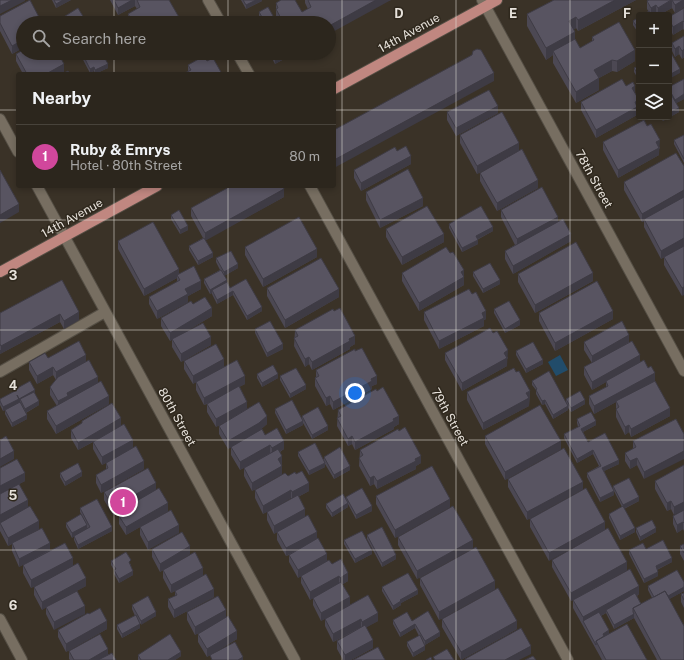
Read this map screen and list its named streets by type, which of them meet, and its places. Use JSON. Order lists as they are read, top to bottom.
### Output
{
  "streets": {
    "main road": ["14th Avenue"],
    "street": ["78th Street", "80th Street", "79th Street"]
  },
  "crossings": [
    ["14th Avenue", "78th Street"],
    ["14th Avenue", "80th Street"]
  ],
  "page": {
    "map_buttons": ["+", "−"],
    "search": "Search here",
    "heading": "Nearby",
    "list": [
      {
        "mark": "1",
        "name": "Ruby & Emrys",
        "note": "Hotel · 80th Street",
        "value": "80 m"
      }
    ],
    "pins": "1"
  },
  "grid": {
    "columns": ["D", "E", "F"],
    "rows": [
      "3",
      "4",
      "5",
      "6"
    ]
  }
}
